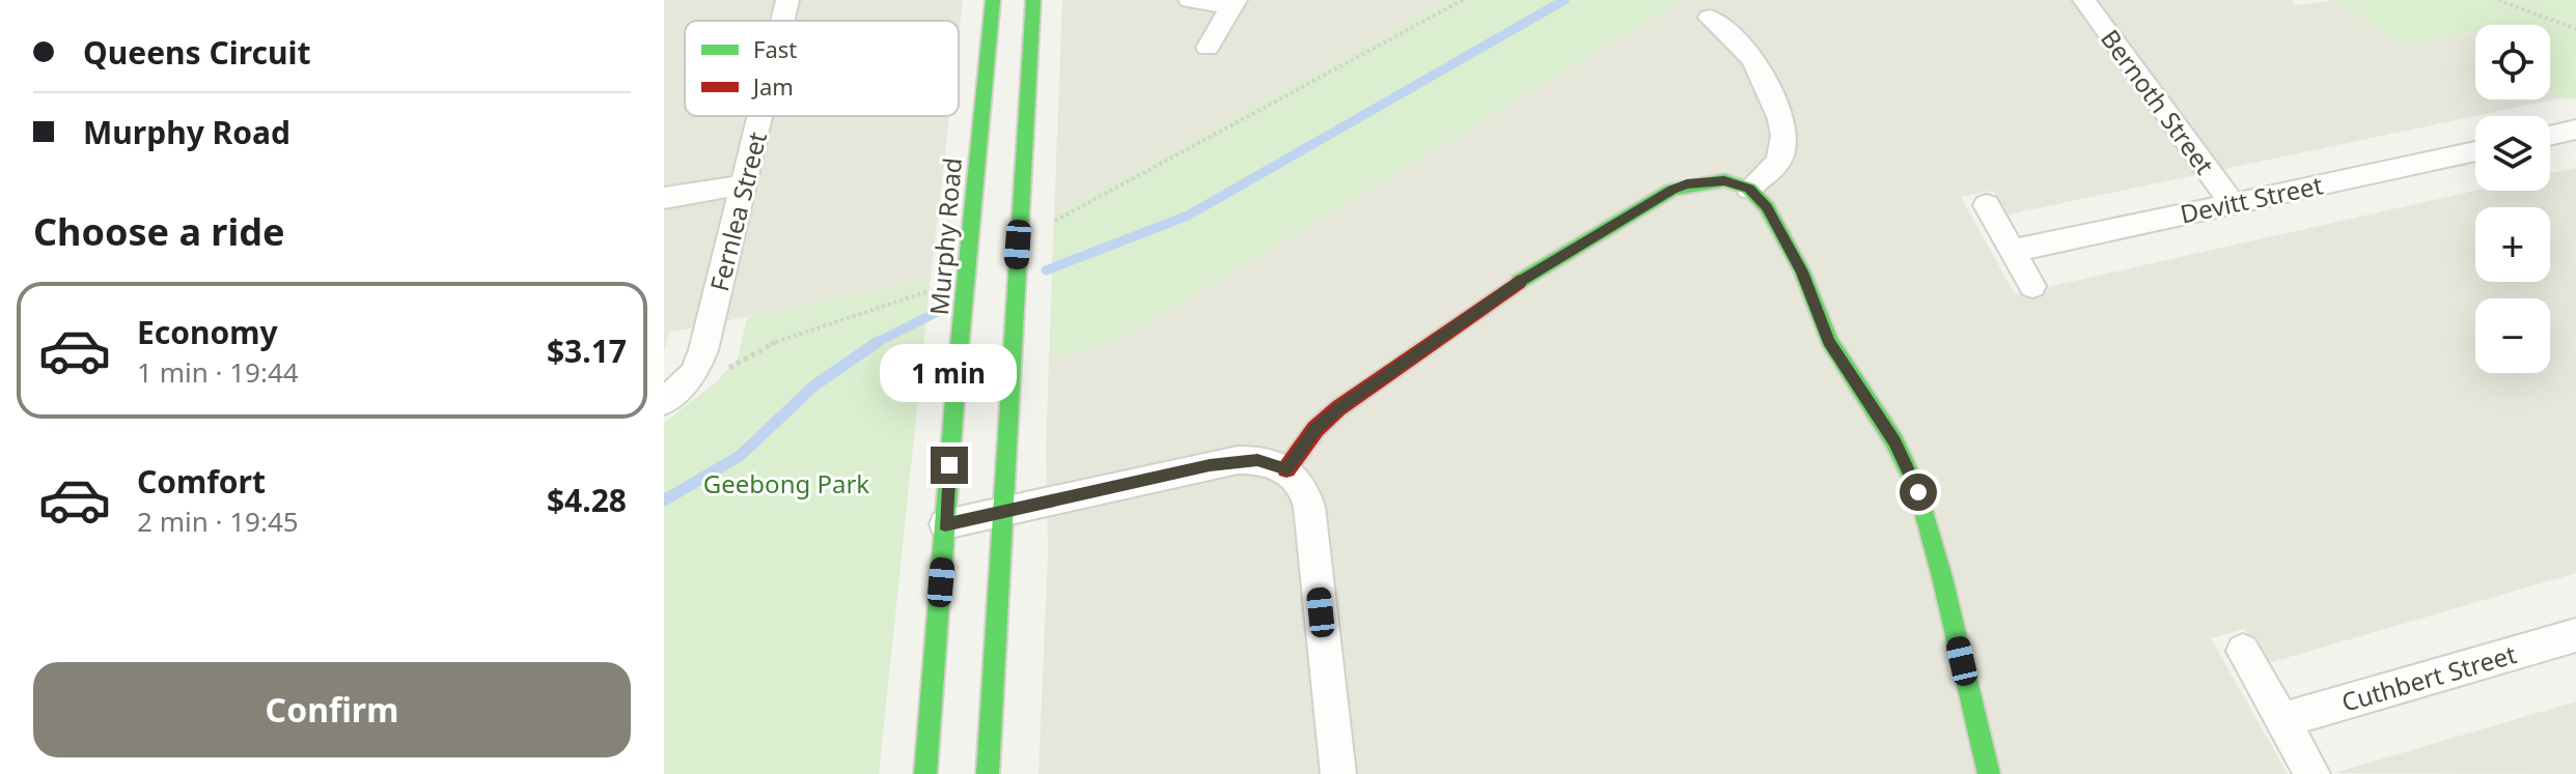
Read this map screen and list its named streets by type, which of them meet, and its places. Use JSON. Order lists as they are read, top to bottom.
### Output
{
  "streets": {
    "main road": ["Murphy Road"],
    "street": [
      "Bernoth Street",
      "Devitt Street",
      "Fernlea Street",
      "Cuthbert Street"
    ]
  },
  "crossings": [
    ["Bernoth Street", "Devitt Street"]
  ],
  "parks": ["Geebong Park"],
  "legend": ["Fast", "Jam"],
  "page": {
    "banner": ["Queens Circuit", "Murphy Road"],
    "map_buttons": ["+", "−"],
    "heading": "Choose a ride",
    "list": [
      {
        "name": "Economy",
        "note": "1 min · 19:44",
        "value": "$3.17"
      },
      {
        "name": "Comfort",
        "note": "2 min · 19:45",
        "value": "$4.28"
      }
    ],
    "bubble": "1 min",
    "buttons": "Confirm"
  }
}
